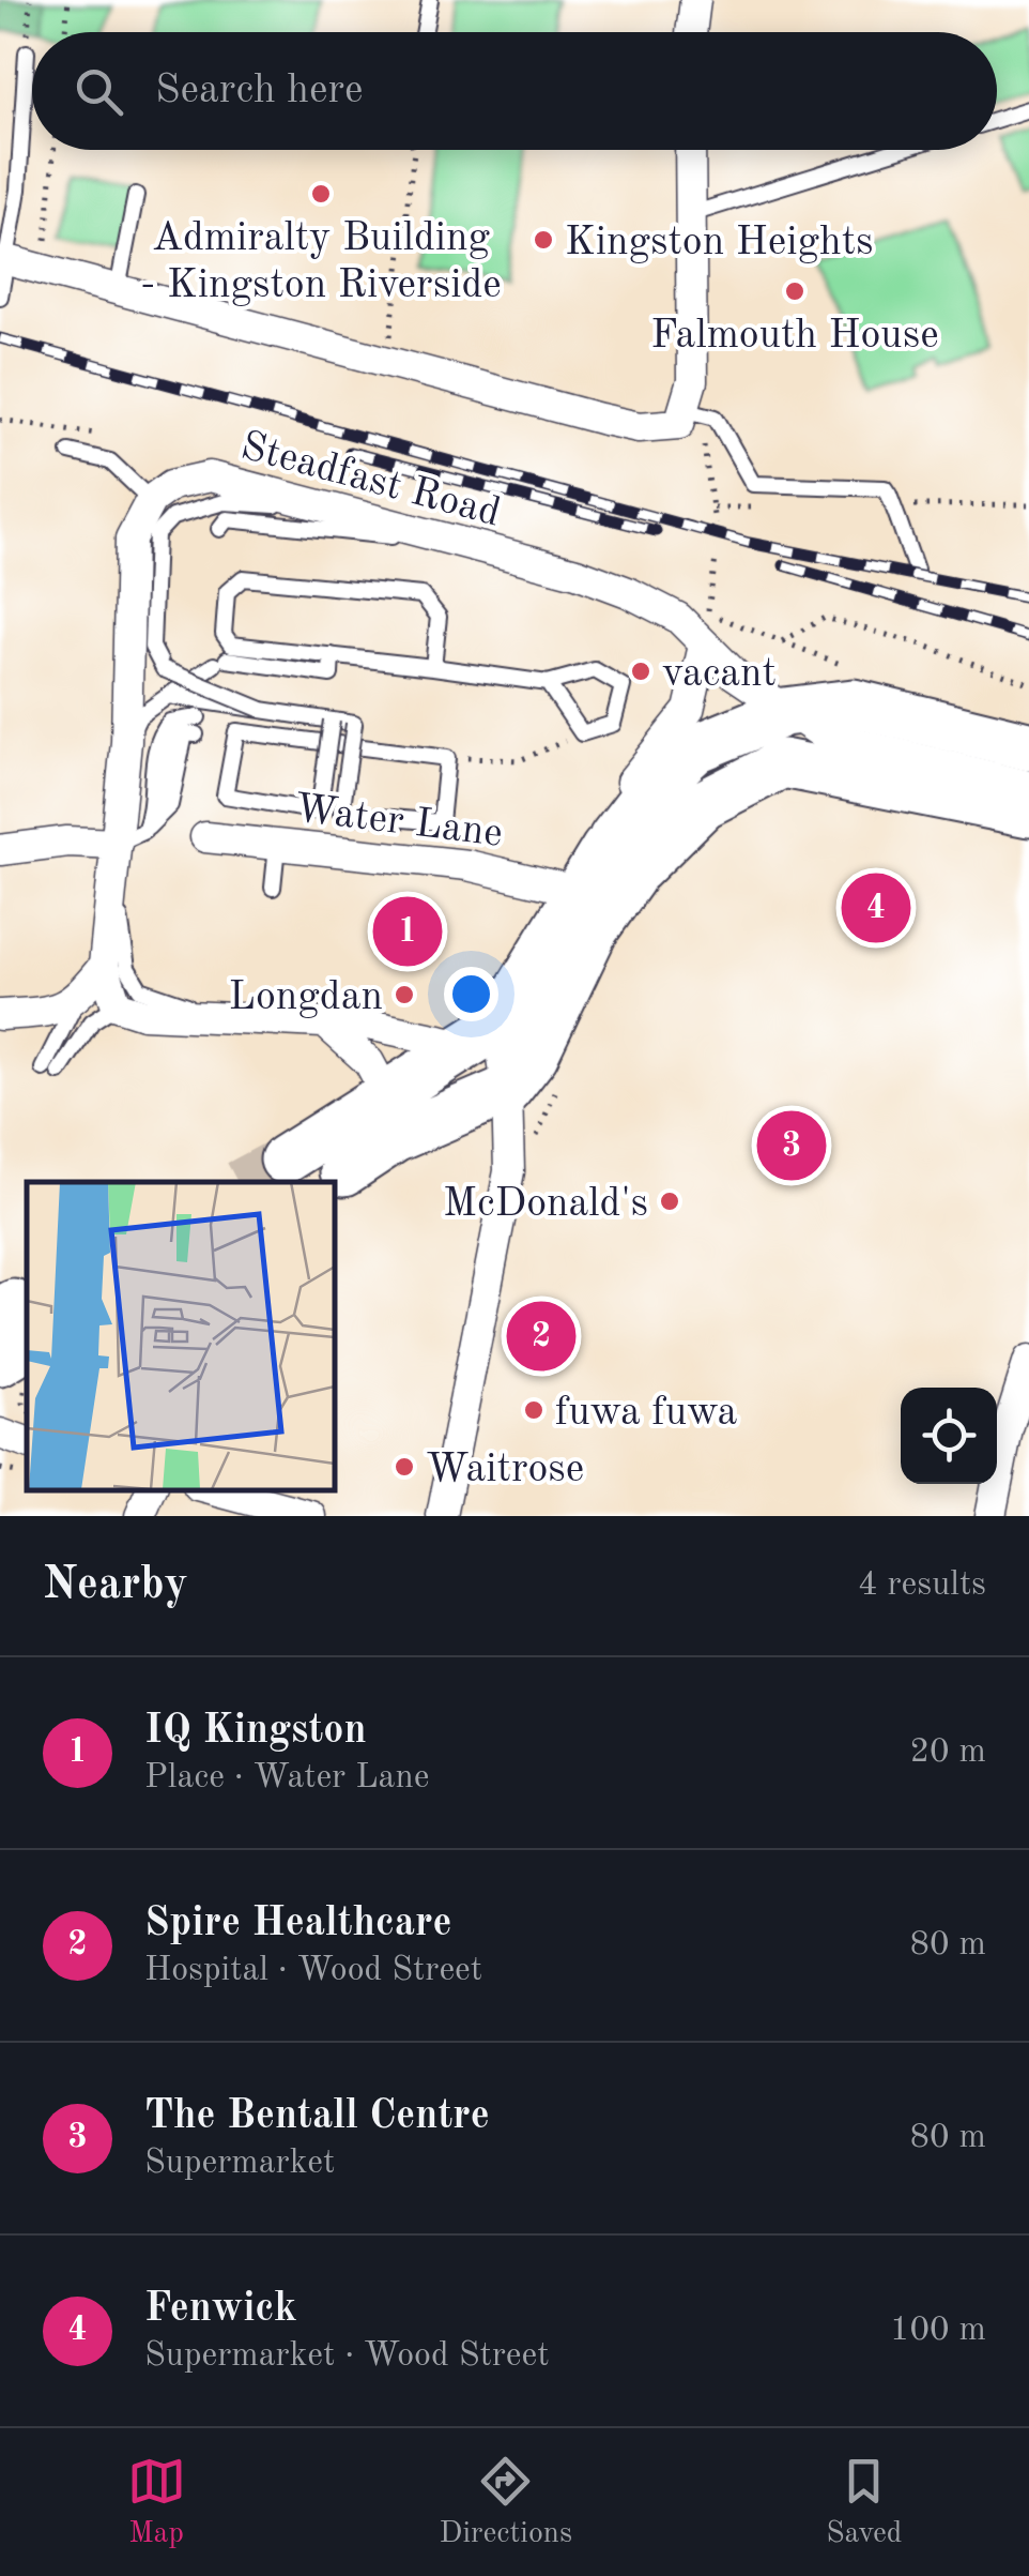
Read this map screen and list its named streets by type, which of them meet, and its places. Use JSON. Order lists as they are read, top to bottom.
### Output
{
  "streets": {
    "street": ["Steadfast Road", "Water Lane"]
  },
  "places": [
    "Admiralty Building - Kingston Riverside",
    "Kingston Heights",
    "Falmouth House",
    "vacant",
    "Longdan",
    "McDonald's",
    "fuwa fuwa",
    "Waitrose"
  ],
  "page": {
    "search": "Search here",
    "pins": [
      "4",
      "1",
      "3",
      "2"
    ],
    "heading": ["Nearby", "4 results"],
    "list": [
      {
        "mark": "1",
        "name": "IQ Kingston",
        "note": "Place · Water Lane",
        "value": "20 m"
      },
      {
        "mark": "2",
        "name": "Spire Healthcare",
        "note": "Hospital · Wood Street",
        "value": "80 m"
      },
      {
        "mark": "3",
        "name": "The Bentall Centre",
        "note": "Supermarket",
        "value": "80 m"
      },
      {
        "mark": "4",
        "name": "Fenwick",
        "note": "Supermarket · Wood Street",
        "value": "100 m"
      }
    ],
    "nav": ["Map", "Directions", "Saved"]
  }
}
